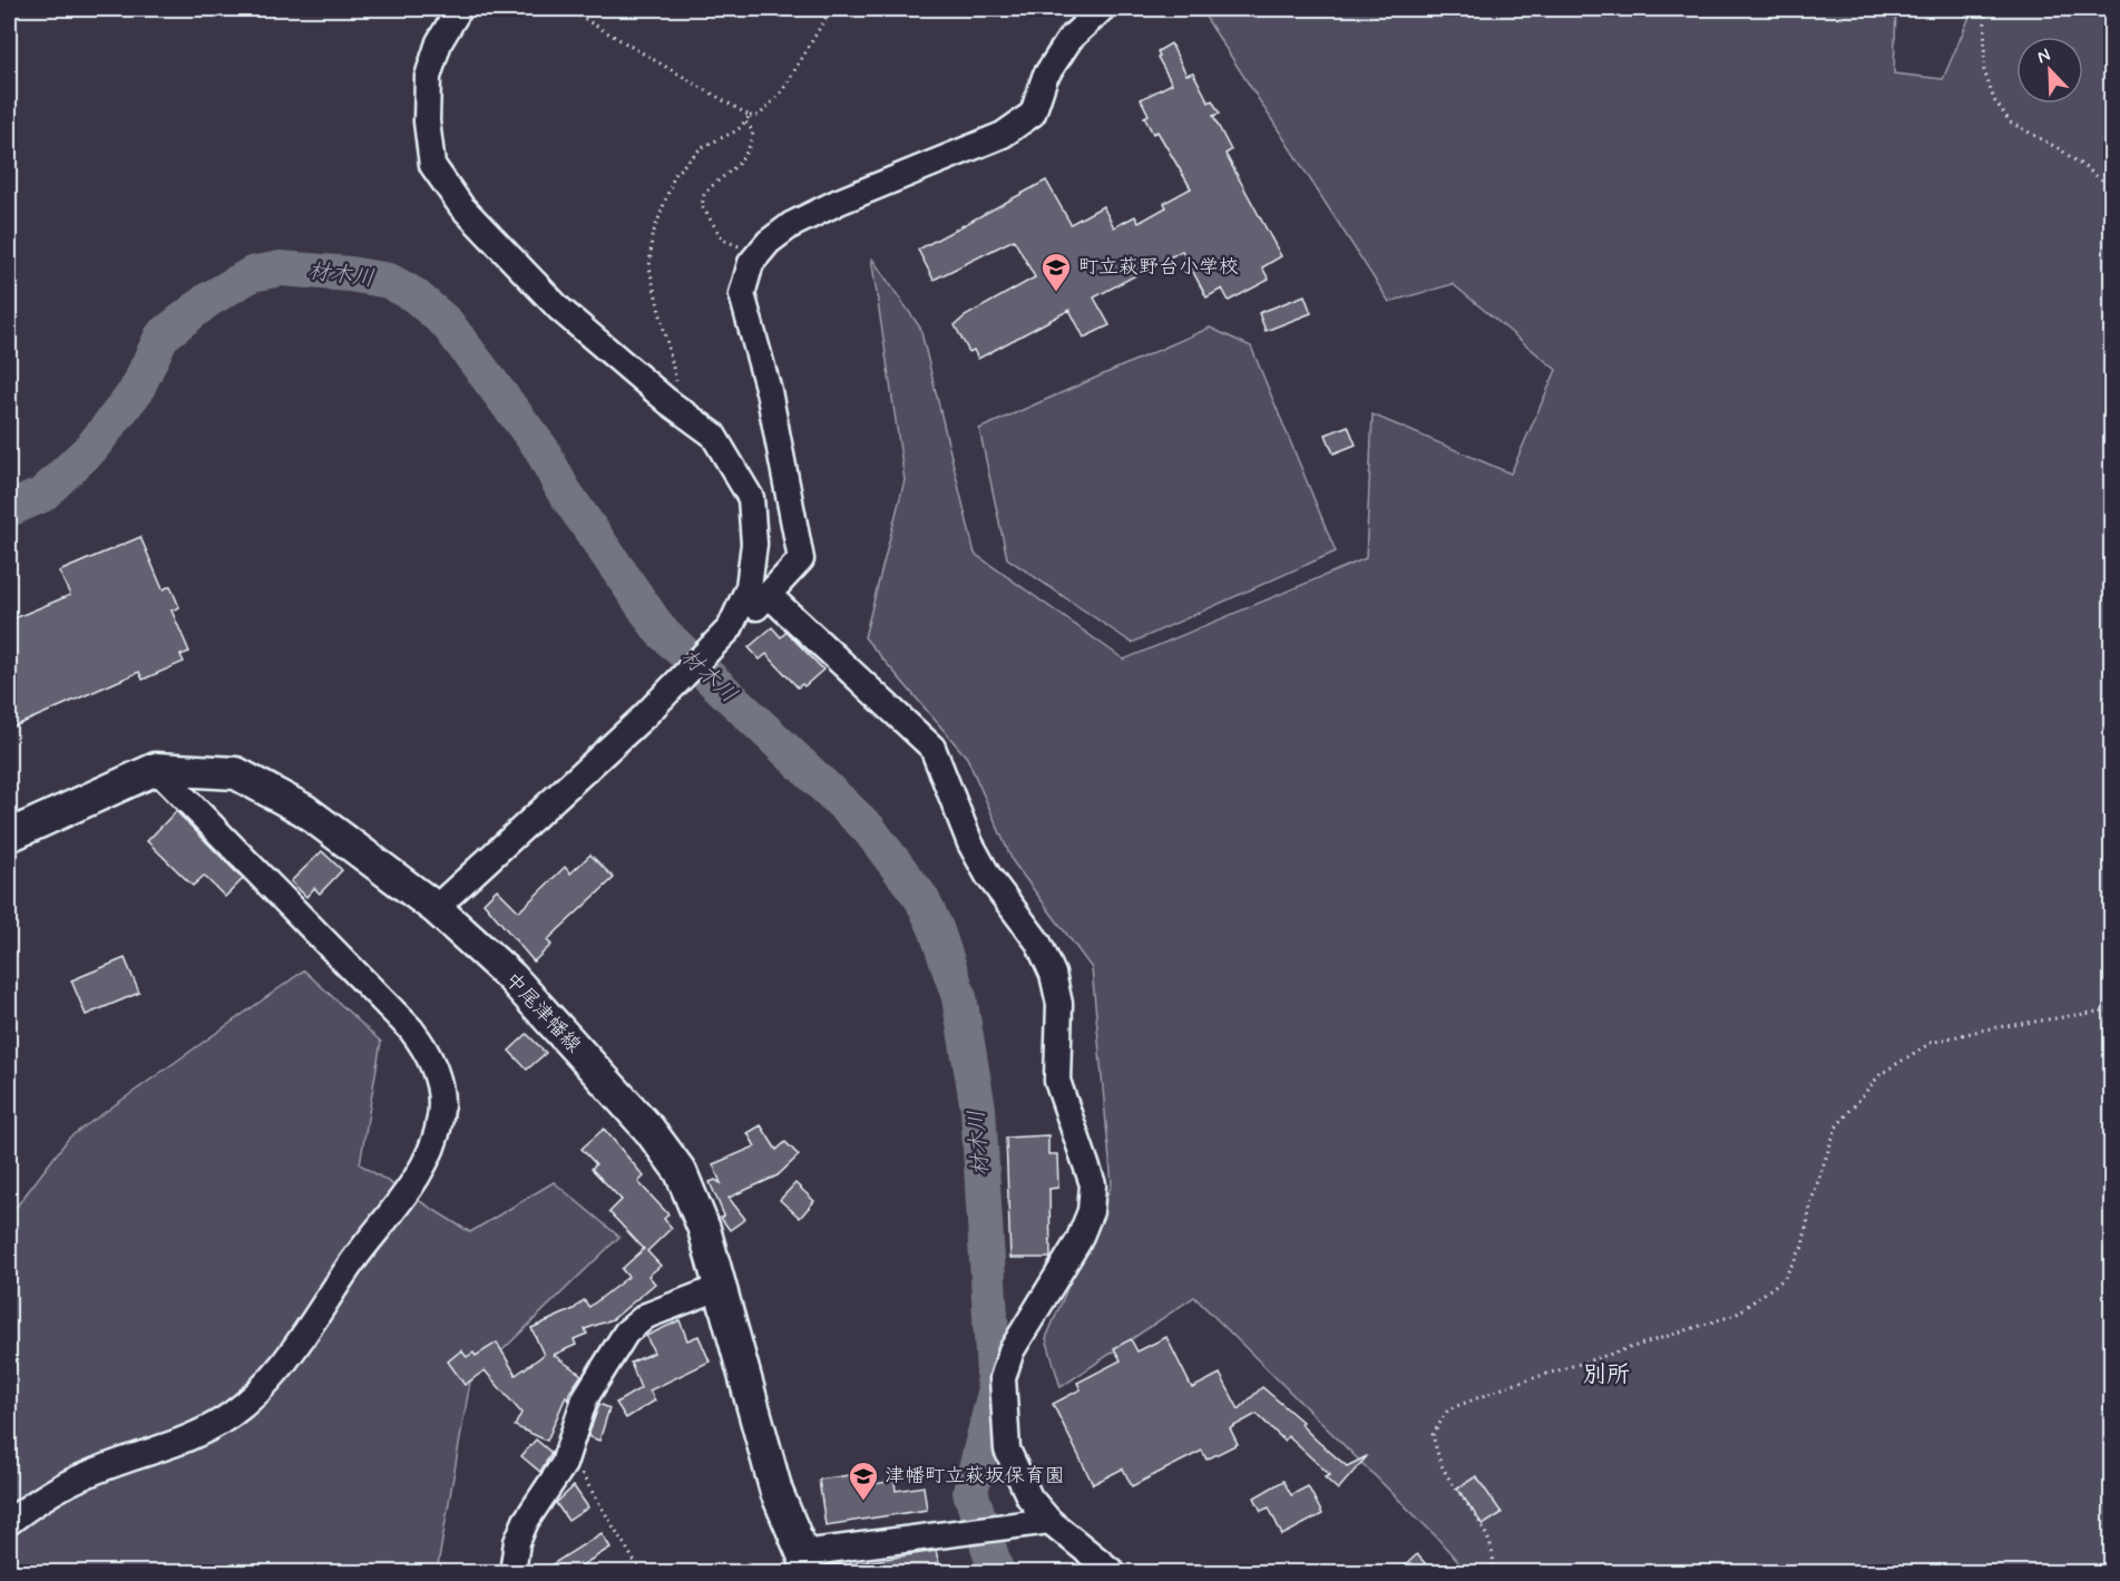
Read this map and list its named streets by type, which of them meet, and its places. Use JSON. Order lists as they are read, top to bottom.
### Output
{
  "streets": {
    "main road": ["中尾津幡線"]
  },
  "districts": ["別所"],
  "water": ["材木川"],
  "places": {
    "school or university": ["町立萩野台小学校", "津幡町立萩坂保育園"]
  },
  "north": "top left"
}
